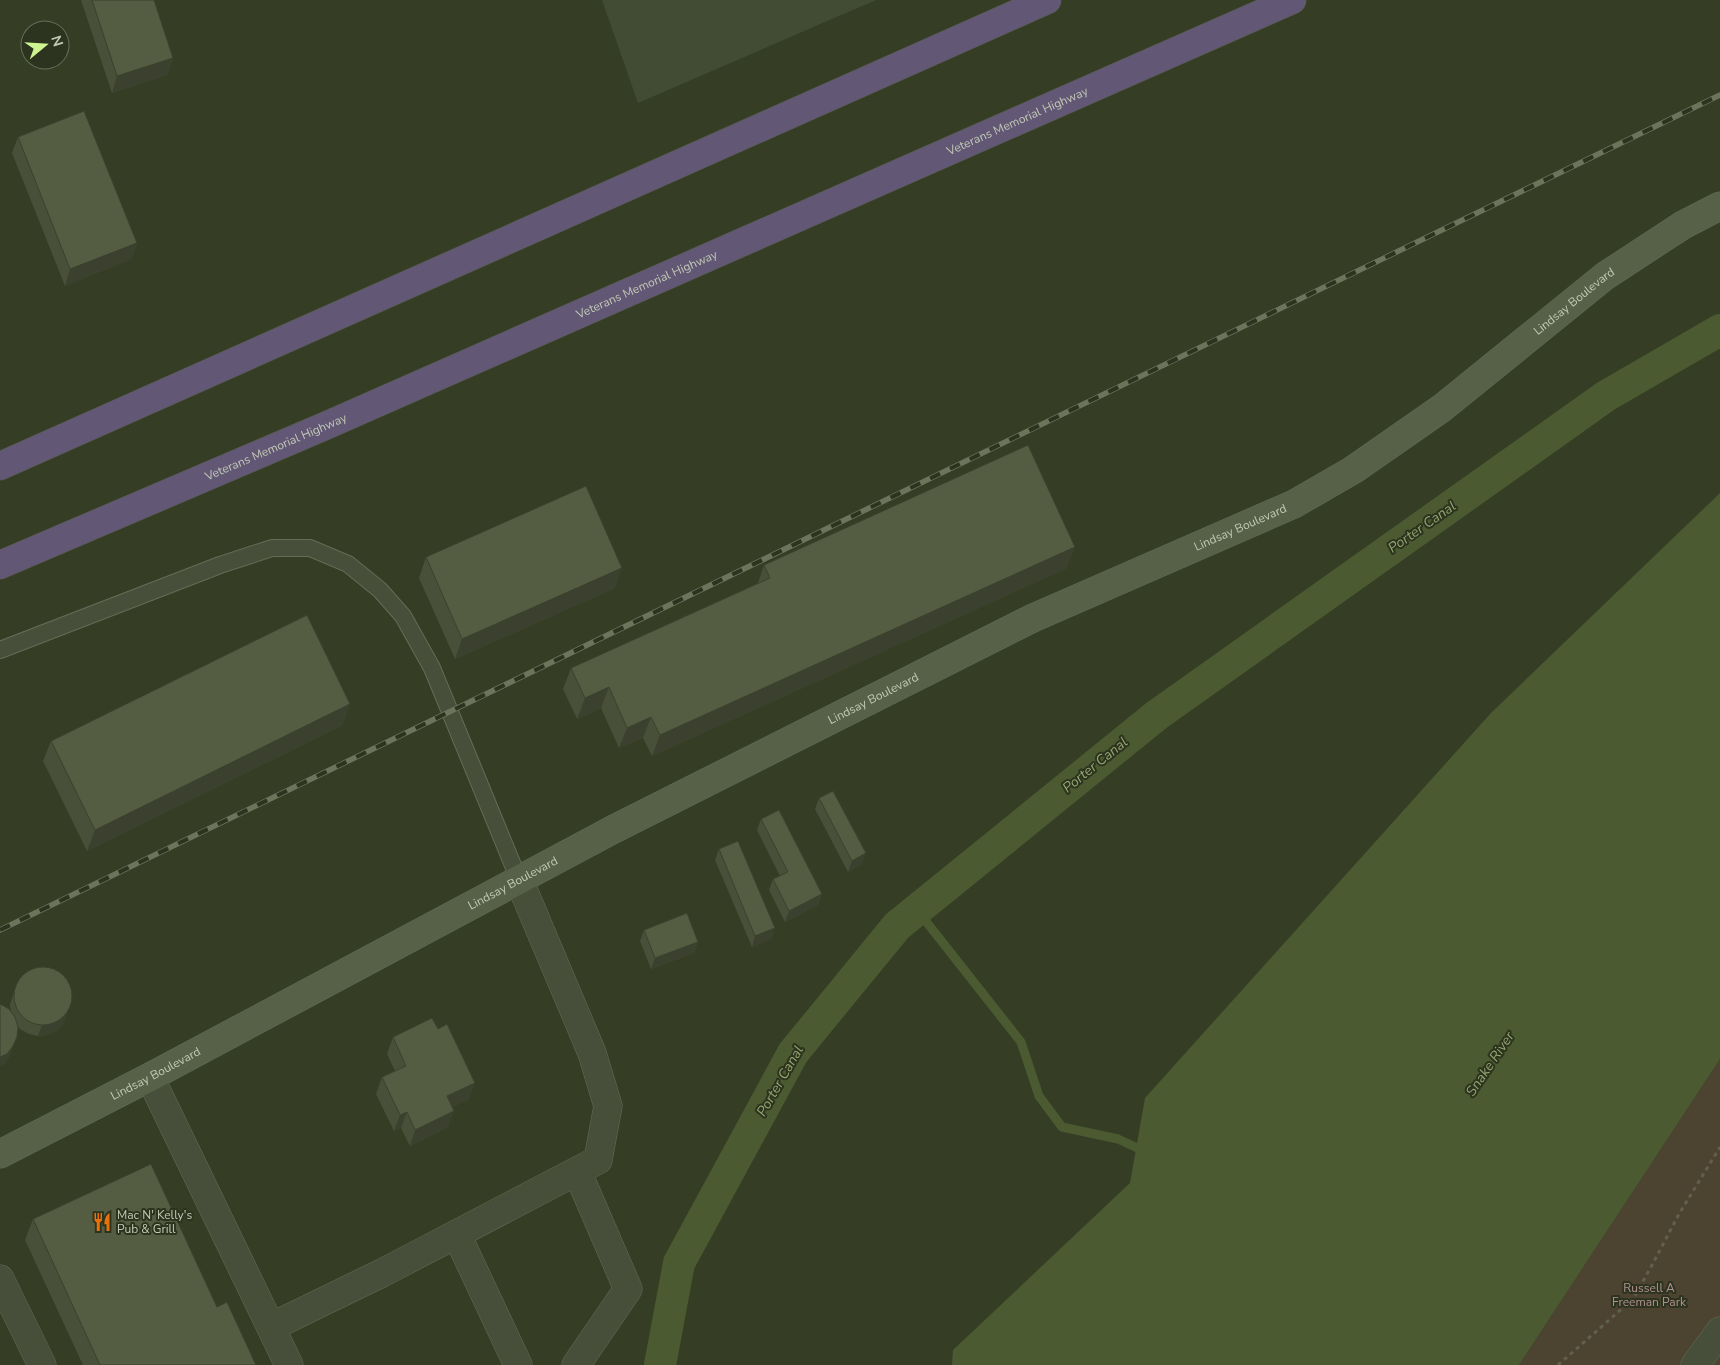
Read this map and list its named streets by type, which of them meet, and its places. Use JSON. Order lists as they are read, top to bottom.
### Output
{
  "streets": {
    "highway": ["Veterans Memorial Highway"],
    "street": ["Lindsay Boulevard"]
  },
  "water": ["Porter Canal", "Snake River"],
  "parks": ["Russell A Freeman Park"],
  "places": {
    "restaurant": ["Mac N' Kelly's Pub & Grill"]
  },
  "north": "right"
}
